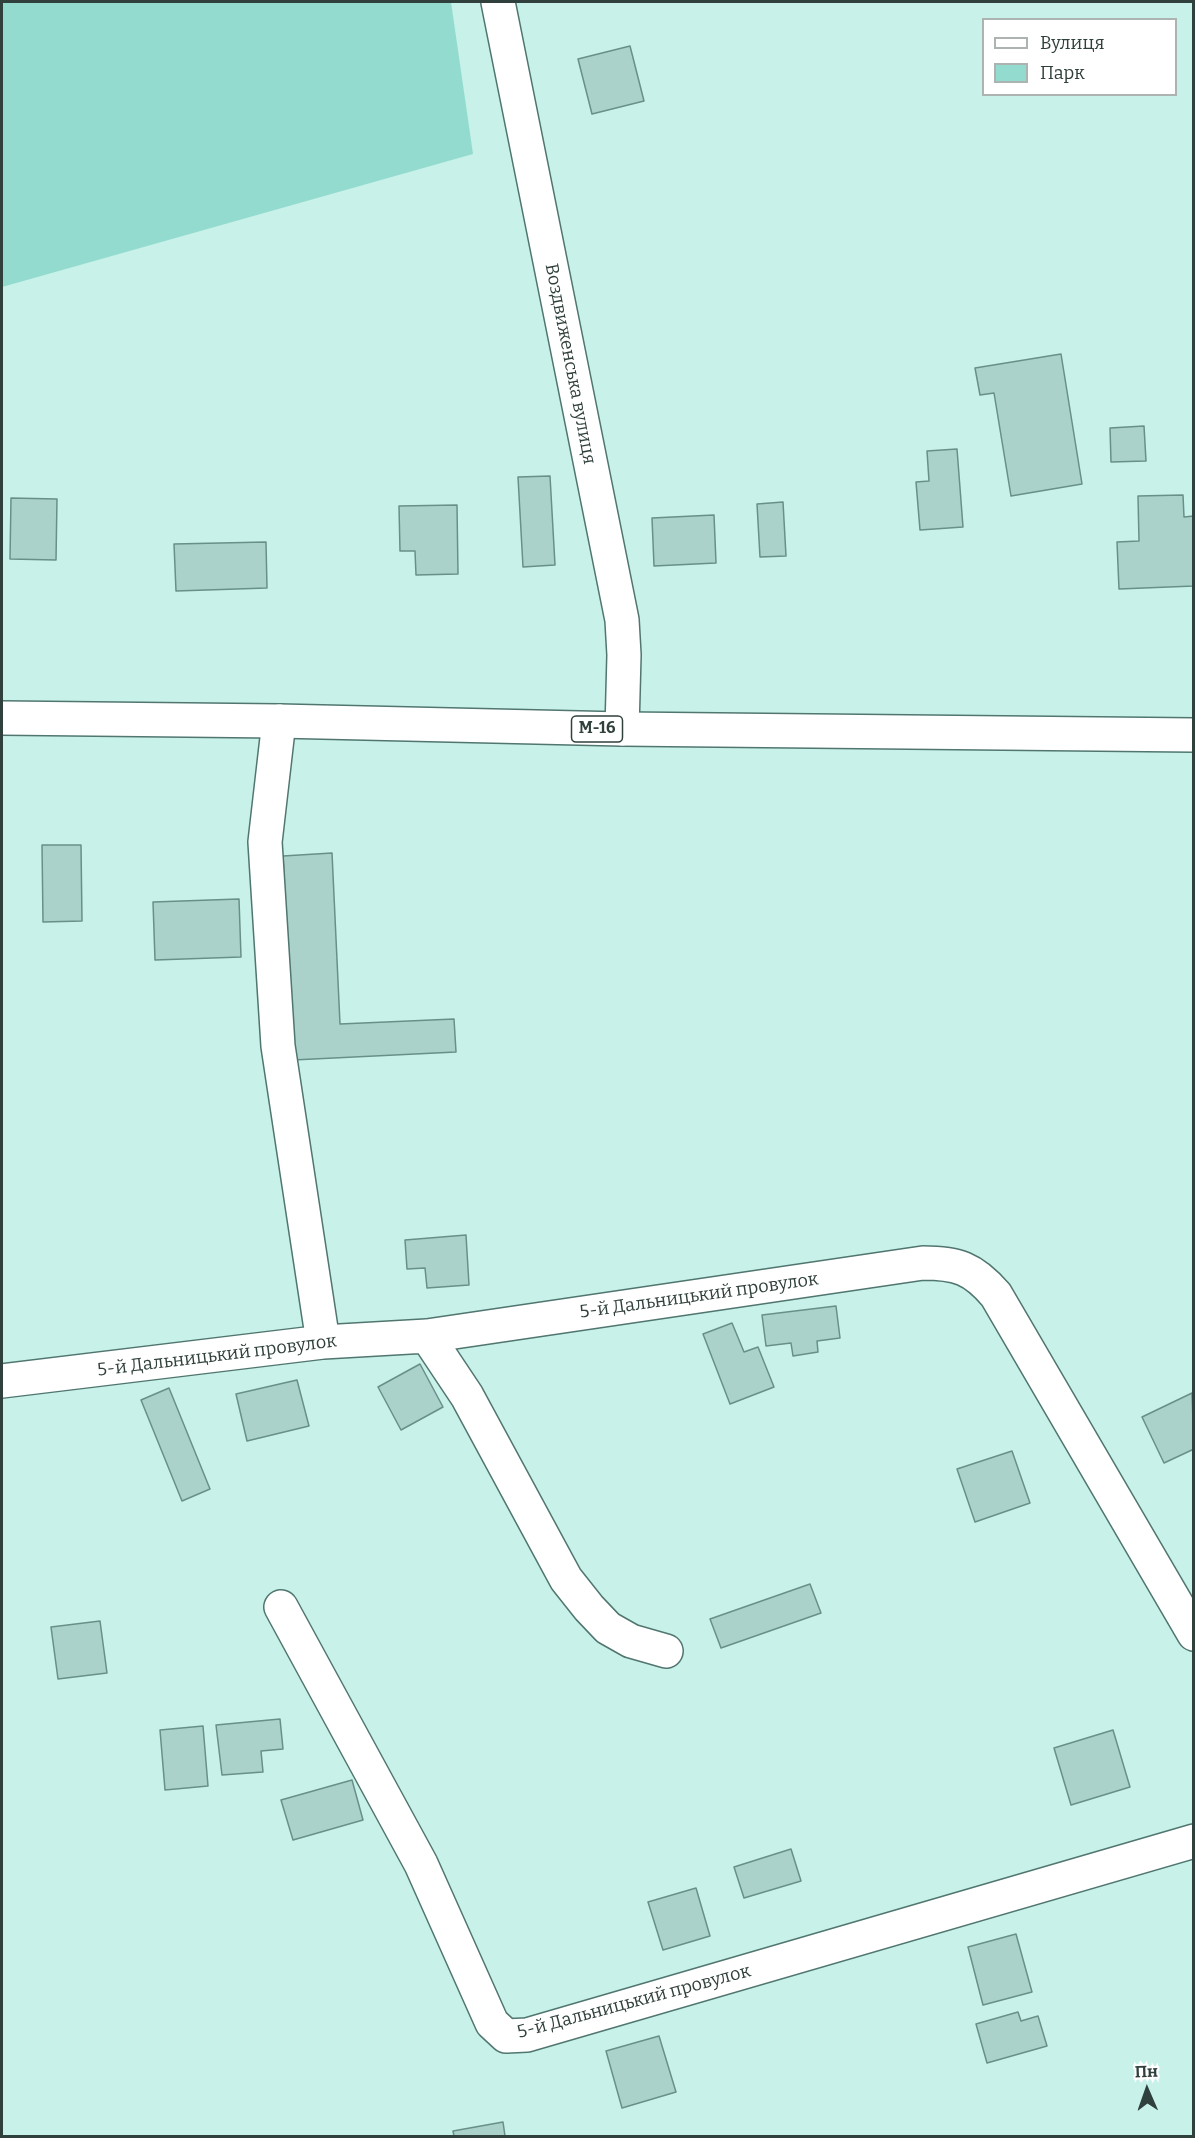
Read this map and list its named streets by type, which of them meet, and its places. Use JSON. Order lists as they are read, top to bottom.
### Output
{
  "streets": {
    "main road": ["Воздвиженська вулиця", "М-16", "5-й Дальницький провулок"]
  },
  "crossings": [
    ["Воздвиженська вулиця", "М-16"]
  ],
  "legend": ["Вулиця", "Парк"],
  "north": "top"
}
